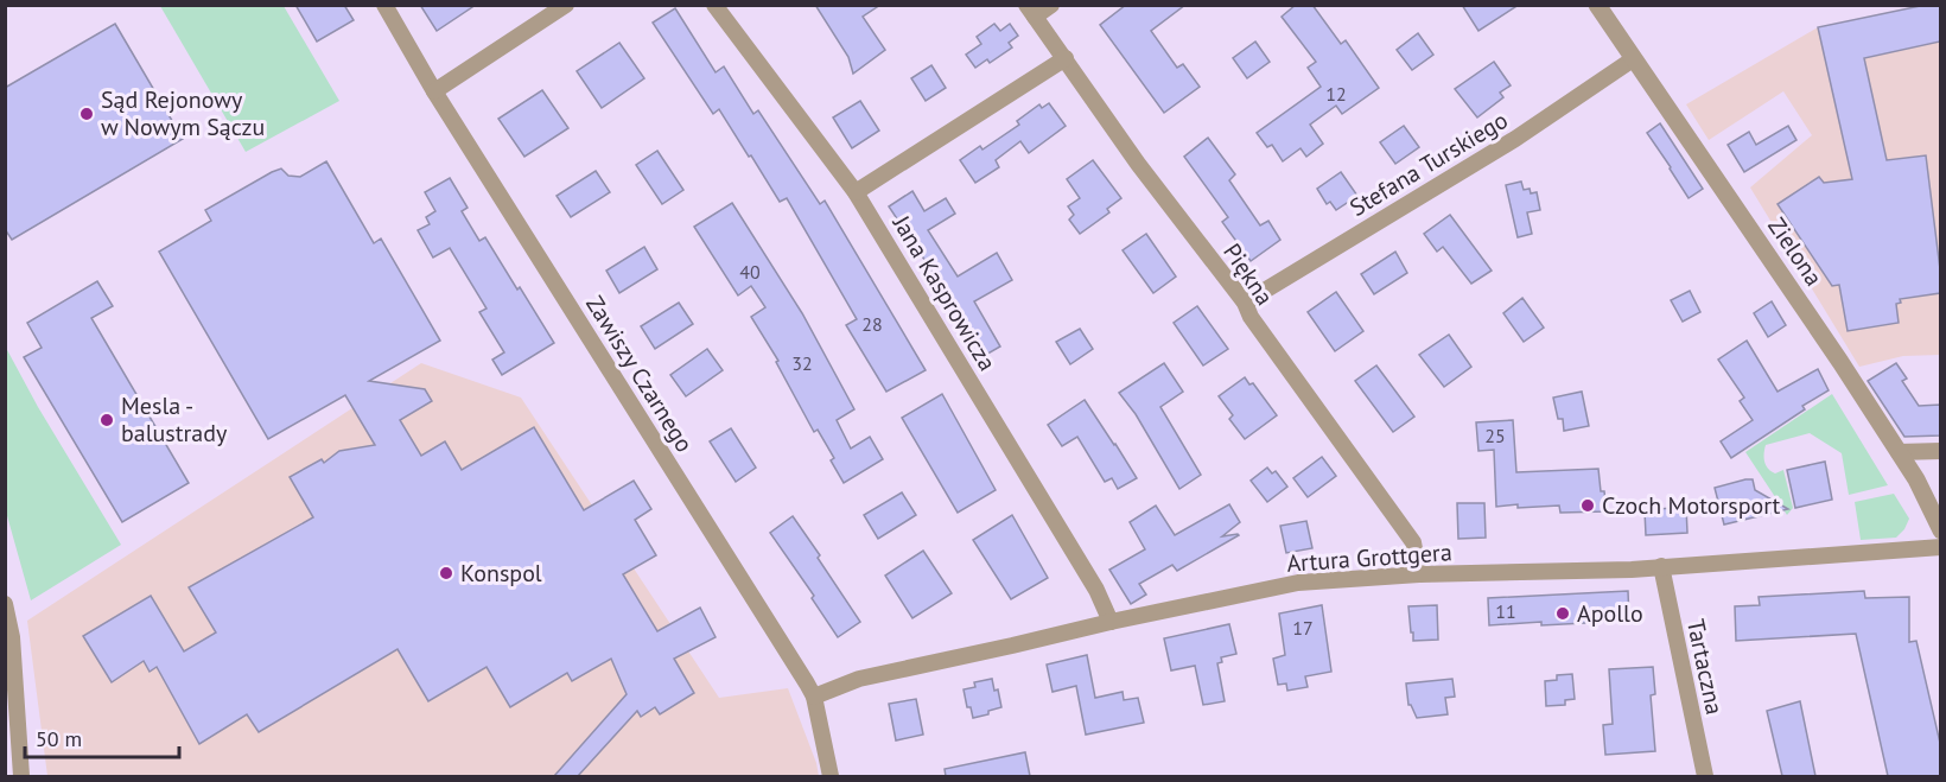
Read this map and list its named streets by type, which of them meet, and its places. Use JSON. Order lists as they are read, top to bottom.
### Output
{
  "streets": {
    "street": [
      "Stefana Turskiego",
      "Zielona",
      "Piękna",
      "Jana Kasprowicza",
      "Zawiszy Czarnego",
      "Artura Grottgera",
      "Tartaczna"
    ]
  },
  "crossings": [
    ["Stefana Turskiego", "Zielona"],
    ["Stefana Turskiego", "Piękna"],
    ["Piękna", "Artura Grottgera"],
    ["Jana Kasprowicza", "Artura Grottgera"],
    ["Zawiszy Czarnego", "Artura Grottgera"],
    ["Artura Grottgera", "Tartaczna"]
  ],
  "places": [
    "Sąd Rejonowy w Nowym Sączu",
    "Mesla - balustrady",
    "Czoch Motorsport",
    "Konspol",
    "Apollo"
  ],
  "house_numbers": [
    "12",
    "40",
    "28",
    "32",
    "25",
    "11",
    "17"
  ],
  "scale_bar": "50 m"
}
